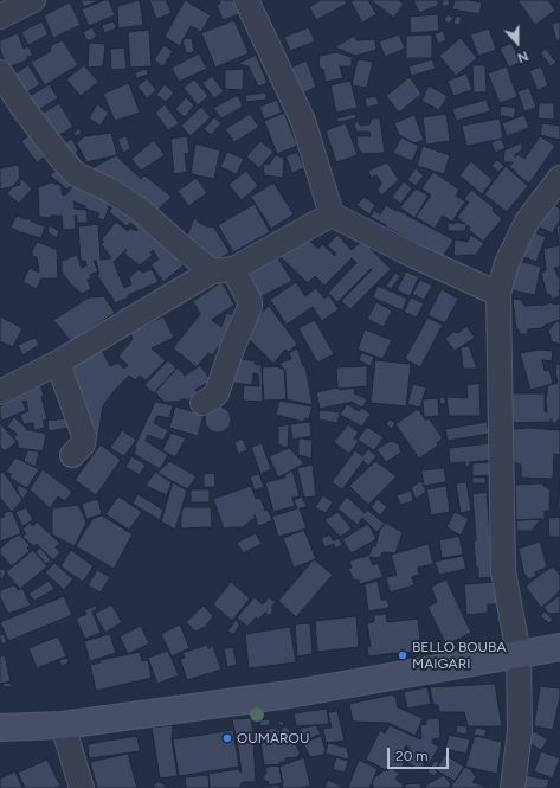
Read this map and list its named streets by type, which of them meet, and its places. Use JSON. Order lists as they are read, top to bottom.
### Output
{
  "places": ["BELLO BOUBA MAIGARI", "OUMAROU"],
  "scale_bar": "20 m",
  "north": "bottom"
}
